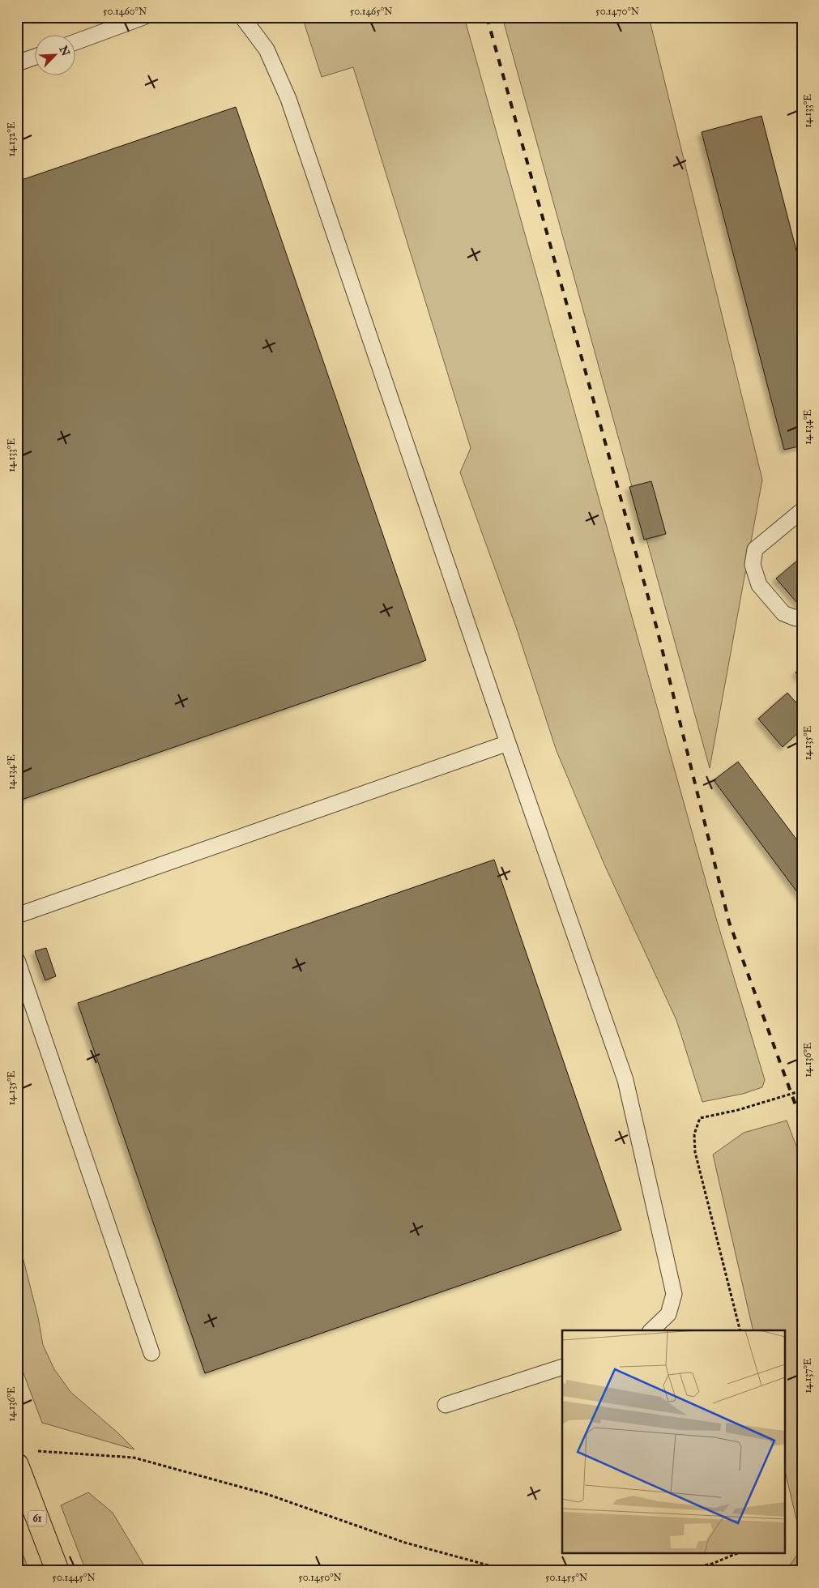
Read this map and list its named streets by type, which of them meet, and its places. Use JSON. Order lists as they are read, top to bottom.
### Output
{
  "streets": {
    "main road": ["61"]
  },
  "north": "top right",
  "coordinates": [
    "50.1460°N",
    "50.1465°N",
    "50.1470°N",
    "14.133°E",
    "14.132°E",
    "14.134°E",
    "14.135°E",
    "14.136°E",
    "14.137°E",
    "50.1445°N",
    "50.1450°N",
    "50.1455°N"
  ]
}
